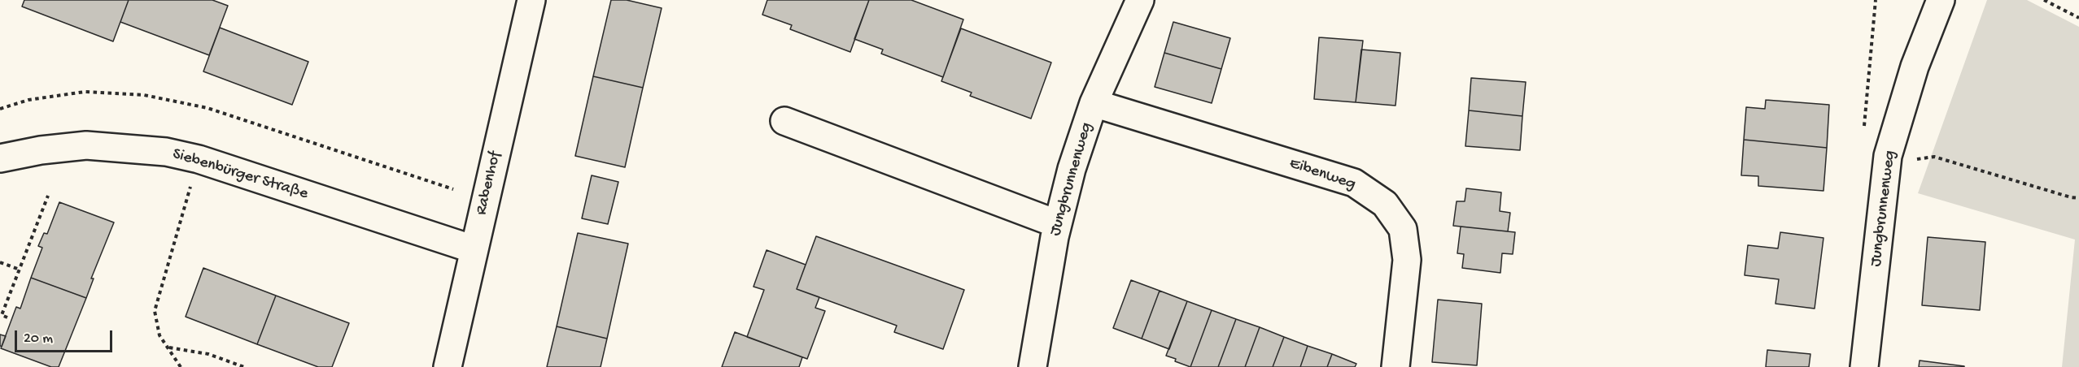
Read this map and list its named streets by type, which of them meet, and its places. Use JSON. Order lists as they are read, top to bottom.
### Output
{
  "streets": {
    "street": [
      "Siebenbürger Straße",
      "Eibenweg",
      "Jungbrunnenweg",
      "Rabenhof"
    ]
  },
  "crossings": [
    ["Siebenbürger Straße", "Rabenhof"],
    ["Eibenweg", "Jungbrunnenweg"]
  ],
  "scale_bar": "20 m"
}
